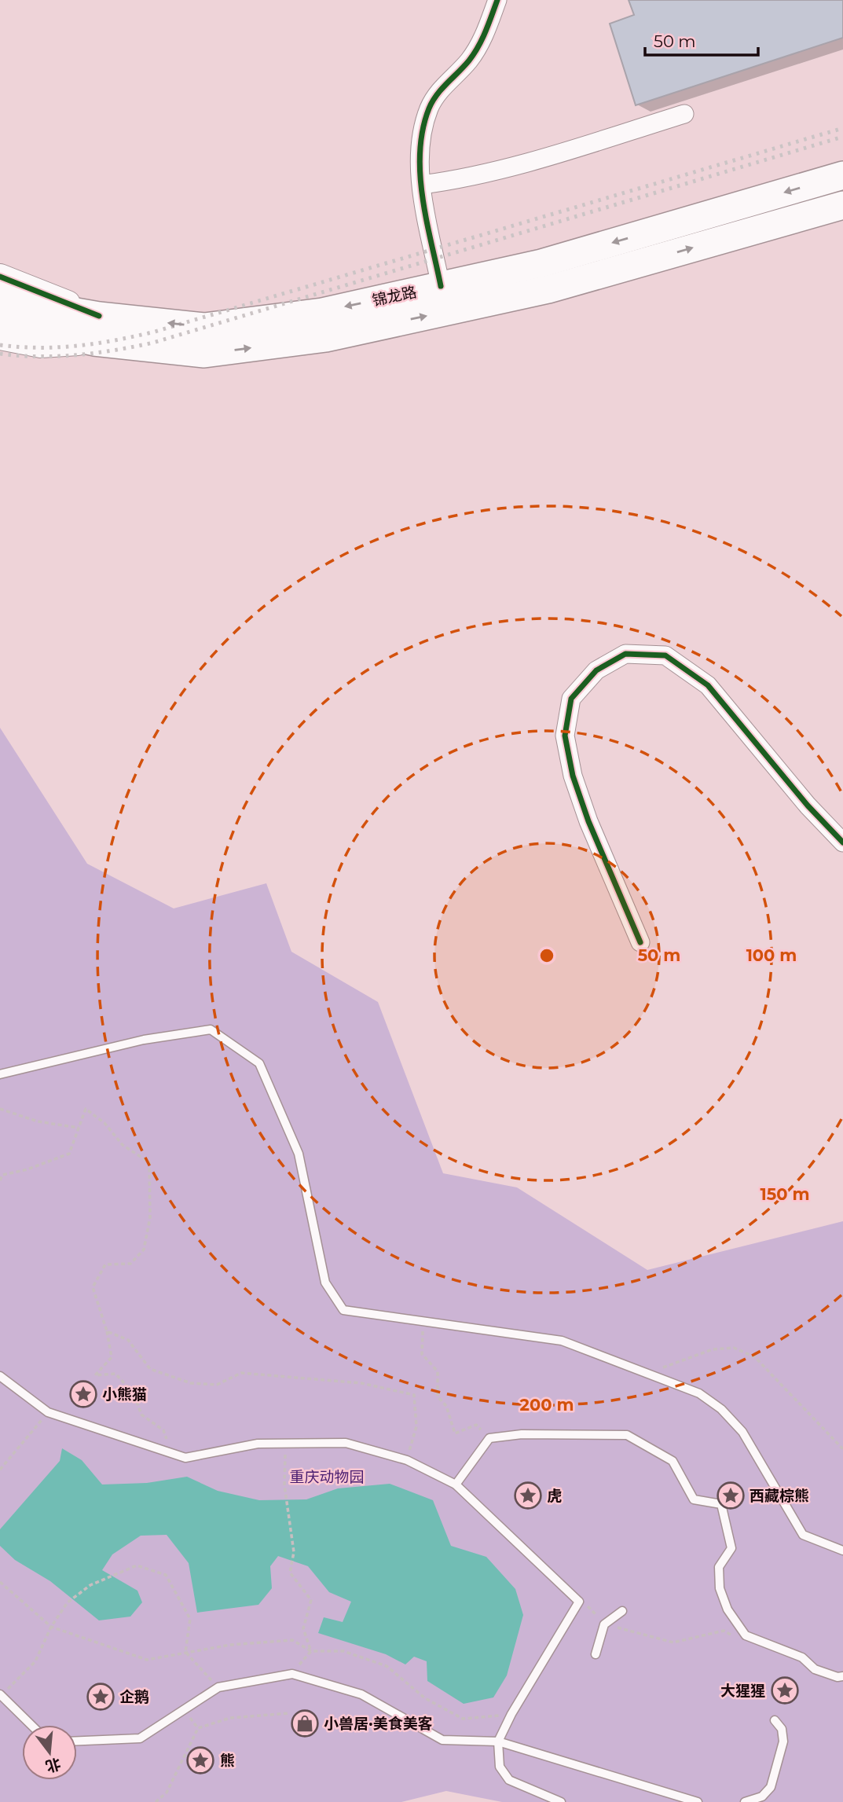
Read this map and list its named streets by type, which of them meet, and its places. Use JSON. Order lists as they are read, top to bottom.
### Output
{
  "streets": {
    "main road": ["锦龙路"]
  },
  "parks": ["重庆动物园"],
  "places": {
    "place": [
      "小熊猫",
      "虎",
      "西藏棕熊",
      "大猩猩",
      "企鹅",
      "熊"
    ],
    "shop": ["小兽居·美食美客"]
  },
  "scale_bar": "50 m",
  "north": "bottom",
  "rings": [
    "50 m",
    "100 m",
    "150 m",
    "200 m"
  ]
}
